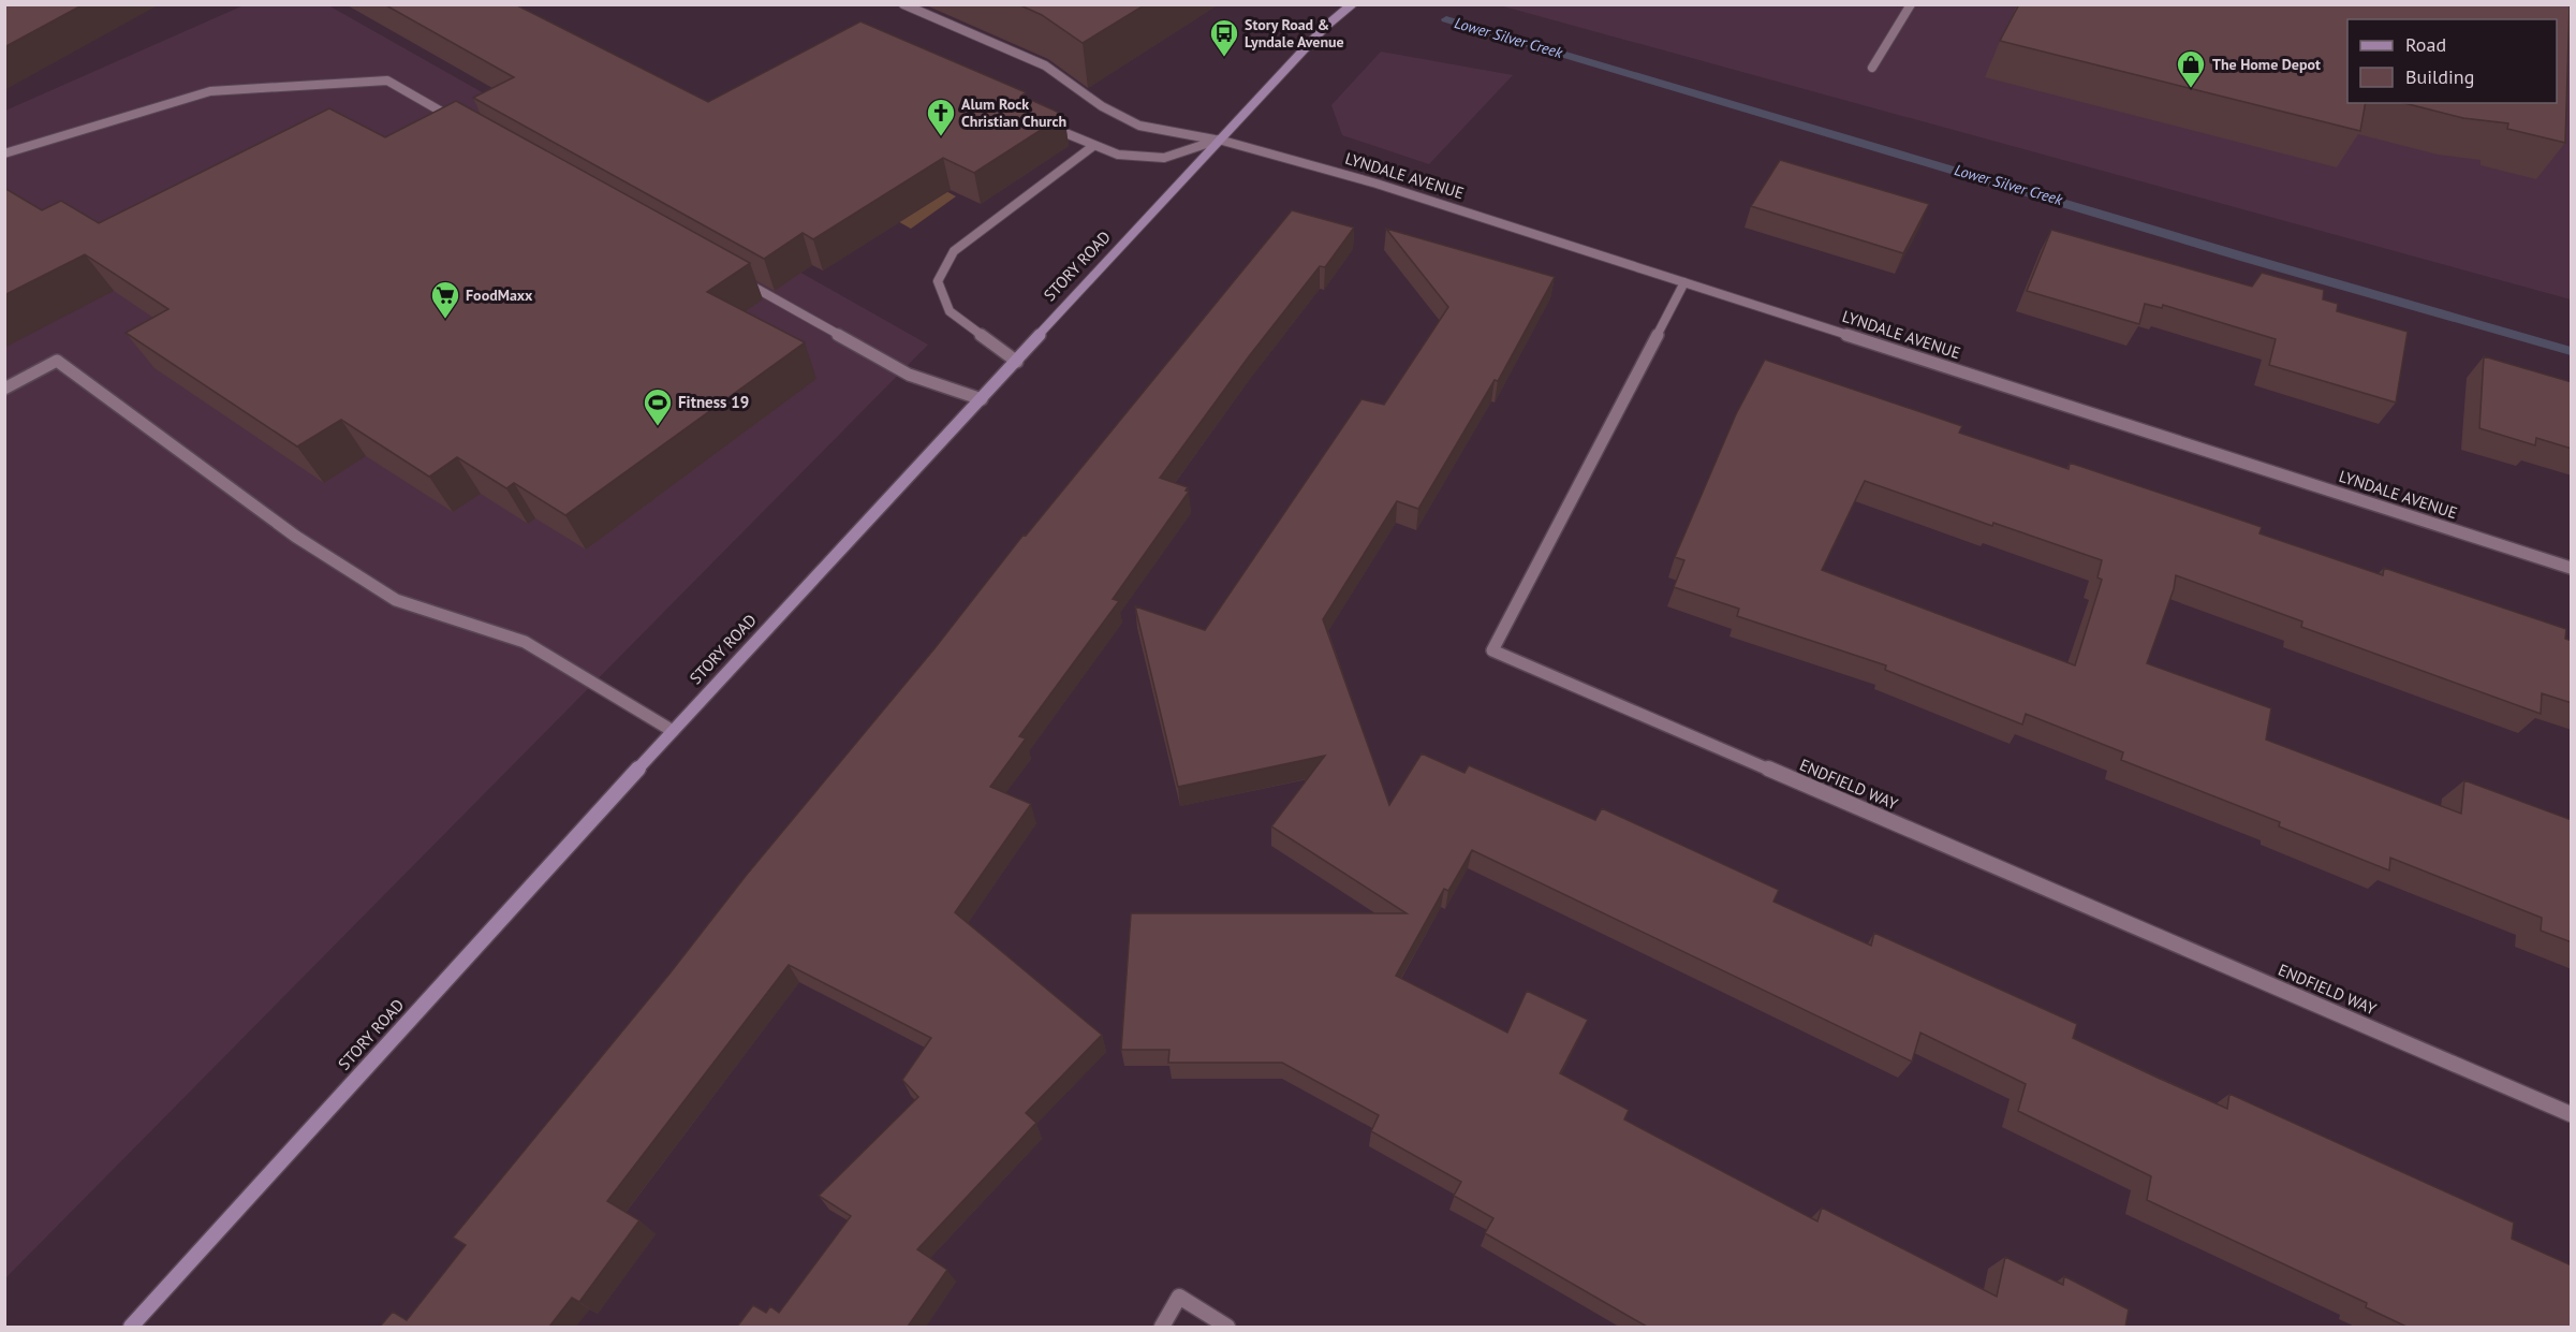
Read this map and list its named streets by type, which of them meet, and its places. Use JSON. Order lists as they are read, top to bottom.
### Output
{
  "streets": {
    "main road": ["STORY ROAD"],
    "street": ["LYNDALE AVENUE", "ENDFIELD WAY"]
  },
  "crossings": [
    ["LYNDALE AVENUE", "STORY ROAD"],
    ["LYNDALE AVENUE", "ENDFIELD WAY"]
  ],
  "water": ["Lower Silver Creek"],
  "places": {
    "bus stop": ["Story Road & Lyndale Avenue"],
    "shop": ["The Home Depot"],
    "church": ["Alum Rock Christian Church"],
    "supermarket": ["FoodMaxx"],
    "sports": ["Fitness 19"]
  },
  "legend": ["Road", "Building"]
}
